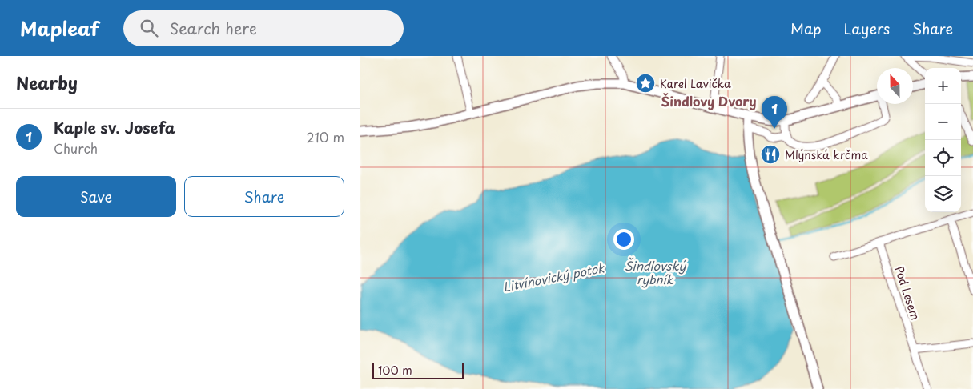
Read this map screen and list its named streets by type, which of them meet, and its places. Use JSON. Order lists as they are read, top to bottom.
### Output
{
  "streets": {
    "street": ["Pod Lesem"]
  },
  "districts": ["Šindlovy Dvory"],
  "water": ["Šindlovský rybník", "Litvínovický potok"],
  "places": {
    "place": ["Karel Lavička"],
    "restaurant": ["Mlýnská krčma"]
  },
  "scale_bar": "100 m",
  "north": "top",
  "page": {
    "header": "Mapleaf",
    "search": "Search here",
    "nav": ["Map", "Layers", "Share"],
    "heading": "Nearby",
    "map_buttons": ["+", "−"],
    "pins": "1",
    "list": [
      {
        "mark": "1",
        "name": "Kaple sv. Josefa",
        "note": "Church",
        "value": "210 m"
      }
    ],
    "buttons": ["Save", "Share"],
    "scale": "100 m"
  }
}
